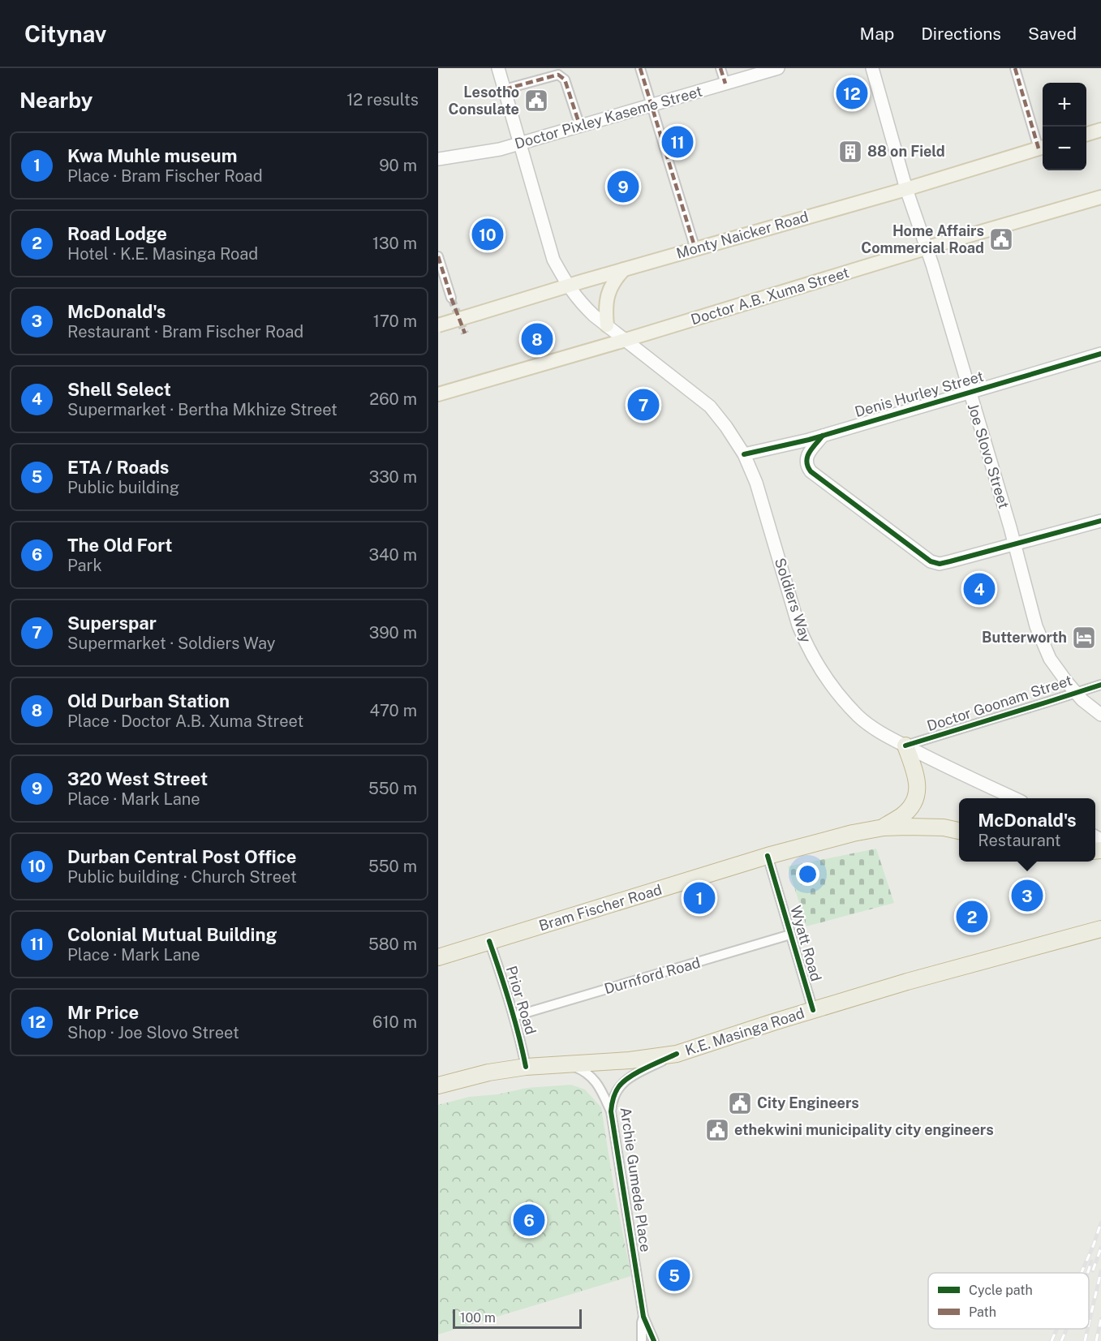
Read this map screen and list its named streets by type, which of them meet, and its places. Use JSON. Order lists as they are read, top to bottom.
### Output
{
  "streets": {
    "highway": ["Bram Fischer Road", "K.E. Masinga Road"],
    "main road": [
      "Doctor Pixley Kaseme Street",
      "Monty Naicker Road",
      "Doctor A.B. Xuma Street",
      "Denis Hurley Street",
      "Joe Slovo Street",
      "Soldiers Way"
    ],
    "street": [
      "Doctor Goonam Street",
      "Wyatt Road",
      "Durnford Road",
      "Prior Road",
      "Archie Gumede Place"
    ]
  },
  "crossings": [
    ["Doctor Pixley Kaseme Street", "Soldiers Way"],
    ["Monty Naicker Road", "Joe Slovo Street"],
    ["Monty Naicker Road", "Soldiers Way"],
    ["Doctor A.B. Xuma Street", "Joe Slovo Street"],
    ["Doctor A.B. Xuma Street", "Soldiers Way"],
    ["Denis Hurley Street", "Joe Slovo Street"],
    ["Denis Hurley Street", "Soldiers Way"],
    ["Joe Slovo Street", "Doctor Goonam Street"],
    ["Soldiers Way", "Doctor Goonam Street"],
    ["Bram Fischer Road", "Wyatt Road"],
    ["Bram Fischer Road", "Prior Road"],
    ["Wyatt Road", "Durnford Road"],
    ["Wyatt Road", "K.E. Masinga Road"],
    ["Durnford Road", "Prior Road"],
    ["Prior Road", "K.E. Masinga Road"],
    ["K.E. Masinga Road", "Archie Gumede Place"]
  ],
  "places": {
    "public building": [
      "Lesotho Consulate",
      "Home Affairs Commercial Road",
      "City Engineers",
      "ethekwini municipality city engineers"
    ],
    "building": ["88 on Field"],
    "hotel": ["Butterworth"]
  },
  "legend": ["Cycle path", "Path"],
  "scale_bar": "100 m",
  "page": {
    "header": "Citynav",
    "nav": ["Map", "Directions", "Saved"],
    "heading": ["Nearby", "12 results"],
    "pins": [
      "12",
      "11",
      "9",
      "10",
      "8",
      "7",
      "4",
      "3",
      "1",
      "2",
      "6",
      "5"
    ],
    "map_buttons": ["+", "−"],
    "list": [
      {
        "mark": "1",
        "name": "Kwa Muhle museum",
        "note": "Place · Bram Fischer Road",
        "value": "90 m"
      },
      {
        "mark": "2",
        "name": "Road Lodge",
        "note": "Hotel · K.E. Masinga Road",
        "value": "130 m"
      },
      {
        "mark": "3",
        "name": "McDonald's",
        "note": "Restaurant · Bram Fischer Road",
        "value": "170 m"
      },
      {
        "mark": "4",
        "name": "Shell Select",
        "note": "Supermarket · Bertha Mkhize Street",
        "value": "260 m"
      },
      {
        "mark": "5",
        "name": "ETA / Roads",
        "note": "Public building",
        "value": "330 m"
      },
      {
        "mark": "6",
        "name": "The Old Fort",
        "note": "Park",
        "value": "340 m"
      },
      {
        "mark": "7",
        "name": "Superspar",
        "note": "Supermarket · Soldiers Way",
        "value": "390 m"
      },
      {
        "mark": "8",
        "name": "Old Durban Station",
        "note": "Place · Doctor A.B. Xuma Street",
        "value": "470 m"
      },
      {
        "mark": "9",
        "name": "320 West Street",
        "note": "Place · Mark Lane",
        "value": "550 m"
      },
      {
        "mark": "10",
        "name": "Durban Central Post Office",
        "note": "Public building · Church Street",
        "value": "550 m"
      },
      {
        "mark": "11",
        "name": "Colonial Mutual Building",
        "note": "Place · Mark Lane",
        "value": "580 m"
      },
      {
        "mark": "12",
        "name": "Mr Price",
        "note": "Shop · Joe Slovo Street",
        "value": "610 m"
      }
    ],
    "popup": ["McDonald's", "Restaurant"],
    "scale": "100 m"
  }
}
